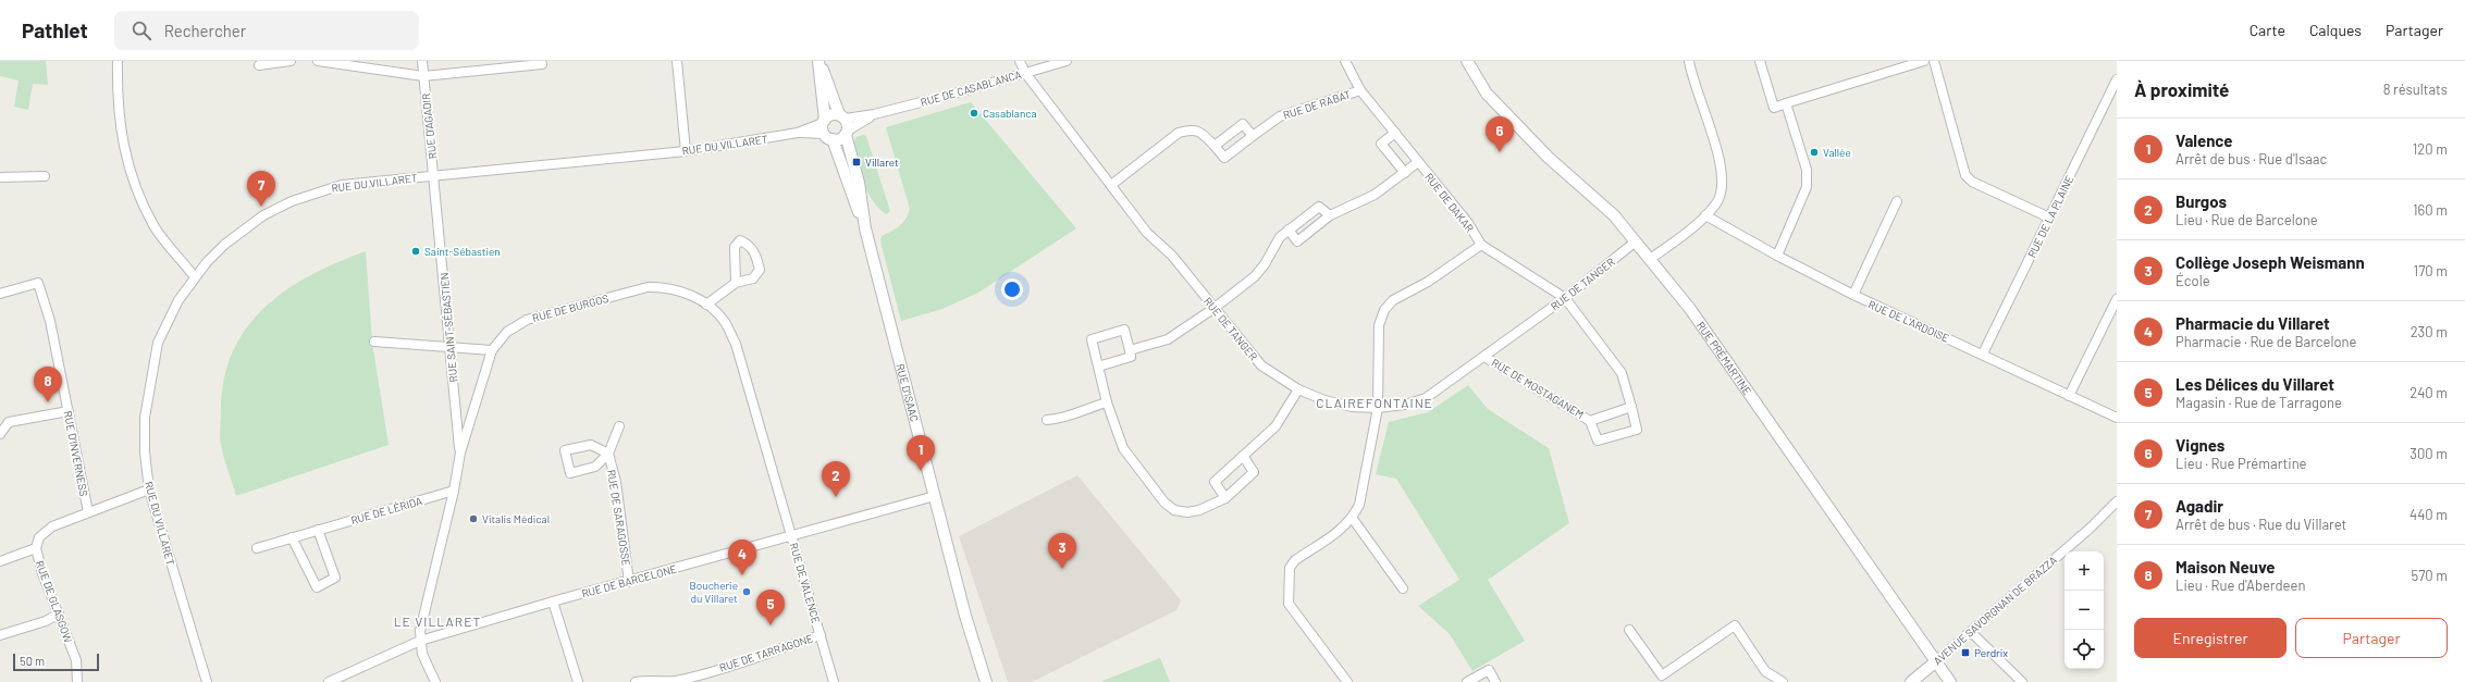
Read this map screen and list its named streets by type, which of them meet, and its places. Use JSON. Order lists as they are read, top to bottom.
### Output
{
  "streets": {
    "street": [
      "RUE DE CASABLANCA",
      "RUE DE RABAT",
      "RUE D'AGADIR",
      "RUE DU VILLARET",
      "RUE DE DAKAR",
      "RUE DE LA PLAINE",
      "RUE DE TANGER",
      "RUE DE BURGOS",
      "RUE DE L'ARDOISE",
      "RUE SAINT-SÉBASTIEN",
      "RUE PRÉMARTINE",
      "RUE DE MOSTAGANEM",
      "RUE D'ISAAC",
      "RUE D'INVERNESS",
      "RUE DE LÉRIDA",
      "RUE DE SARAGOSSE",
      "RUE DE BARCELONE",
      "RUE DE VALENCE",
      "RUE DE GLASGOW",
      "AVENUE SAVORGNAN DE BRAZZA",
      "RUE DE TARRAGONE"
    ]
  },
  "crossings": [
    ["RUE DE CASABLANCA", "RUE DE TANGER"],
    ["RUE DE CASABLANCA", "RUE D'ISAAC"],
    ["RUE DE RABAT", "RUE DE DAKAR"],
    ["RUE DE RABAT", "RUE DE TANGER"],
    ["RUE D'AGADIR", "RUE DU VILLARET"],
    ["RUE D'AGADIR", "RUE SAINT-SÉBASTIEN"],
    ["RUE DU VILLARET", "RUE SAINT-SÉBASTIEN"],
    ["RUE DU VILLARET", "RUE D'ISAAC"],
    ["RUE DU VILLARET", "RUE DE GLASGOW"],
    ["RUE DE DAKAR", "RUE DE MOSTAGANEM"],
    ["RUE DE LA PLAINE", "RUE DE L'ARDOISE"],
    ["RUE DE TANGER", "RUE PRÉMARTINE"],
    ["RUE DE TANGER", "RUE DE MOSTAGANEM"],
    ["RUE DE BURGOS", "RUE SAINT-SÉBASTIEN"],
    ["RUE DE BURGOS", "RUE DE LÉRIDA"],
    ["RUE DE BURGOS", "RUE DE BARCELONE"],
    ["RUE DE BURGOS", "RUE DE VALENCE"],
    ["RUE PRÉMARTINE", "AVENUE SAVORGNAN DE BRAZZA"],
    ["RUE D'ISAAC", "RUE DE BARCELONE"],
    ["RUE D'INVERNESS", "RUE DE GLASGOW"],
    ["RUE DE SARAGOSSE", "RUE DE BARCELONE"],
    ["RUE DE BARCELONE", "RUE DE VALENCE"],
    ["RUE DE VALENCE", "RUE DE TARRAGONE"]
  ],
  "districts": ["CLAIREFONTAINE", "LE VILLARET"],
  "places": {
    "other": [
      "Casablanca",
      "Vallée",
      "Saint-Sébastien",
      "Vitalis Médical",
      "Boucherie du Villaret"
    ],
    "transit": ["Villaret", "Perdrix"]
  },
  "scale_bar": "50 m",
  "page": {
    "header": "Pathlet",
    "search": "Rechercher",
    "nav": ["Carte", "Calques", "Partager"],
    "heading": ["À proximité", "8 résultats"],
    "pins": [
      "6",
      "7",
      "8",
      "1",
      "2",
      "3",
      "4",
      "5"
    ],
    "list": [
      {
        "mark": "1",
        "name": "Valence",
        "note": "Arrêt de bus · Rue d'Isaac",
        "value": "120 m"
      },
      {
        "mark": "2",
        "name": "Burgos",
        "note": "Lieu · Rue de Barcelone",
        "value": "160 m"
      },
      {
        "mark": "3",
        "name": "Collège Joseph Weismann",
        "note": "École",
        "value": "170 m"
      },
      {
        "mark": "4",
        "name": "Pharmacie du Villaret",
        "note": "Pharmacie · Rue de Barcelone",
        "value": "230 m"
      },
      {
        "mark": "5",
        "name": "Les Délices du Villaret",
        "note": "Magasin · Rue de Tarragone",
        "value": "240 m"
      },
      {
        "mark": "6",
        "name": "Vignes",
        "note": "Lieu · Rue Prémartine",
        "value": "300 m"
      },
      {
        "mark": "7",
        "name": "Agadir",
        "note": "Arrêt de bus · Rue du Villaret",
        "value": "440 m"
      },
      {
        "mark": "8",
        "name": "Maison Neuve",
        "note": "Lieu · Rue d'Aberdeen",
        "value": "570 m"
      }
    ],
    "map_buttons": ["+", "−"],
    "buttons": ["Enregistrer", "Partager"],
    "scale": "50 m"
  }
}
